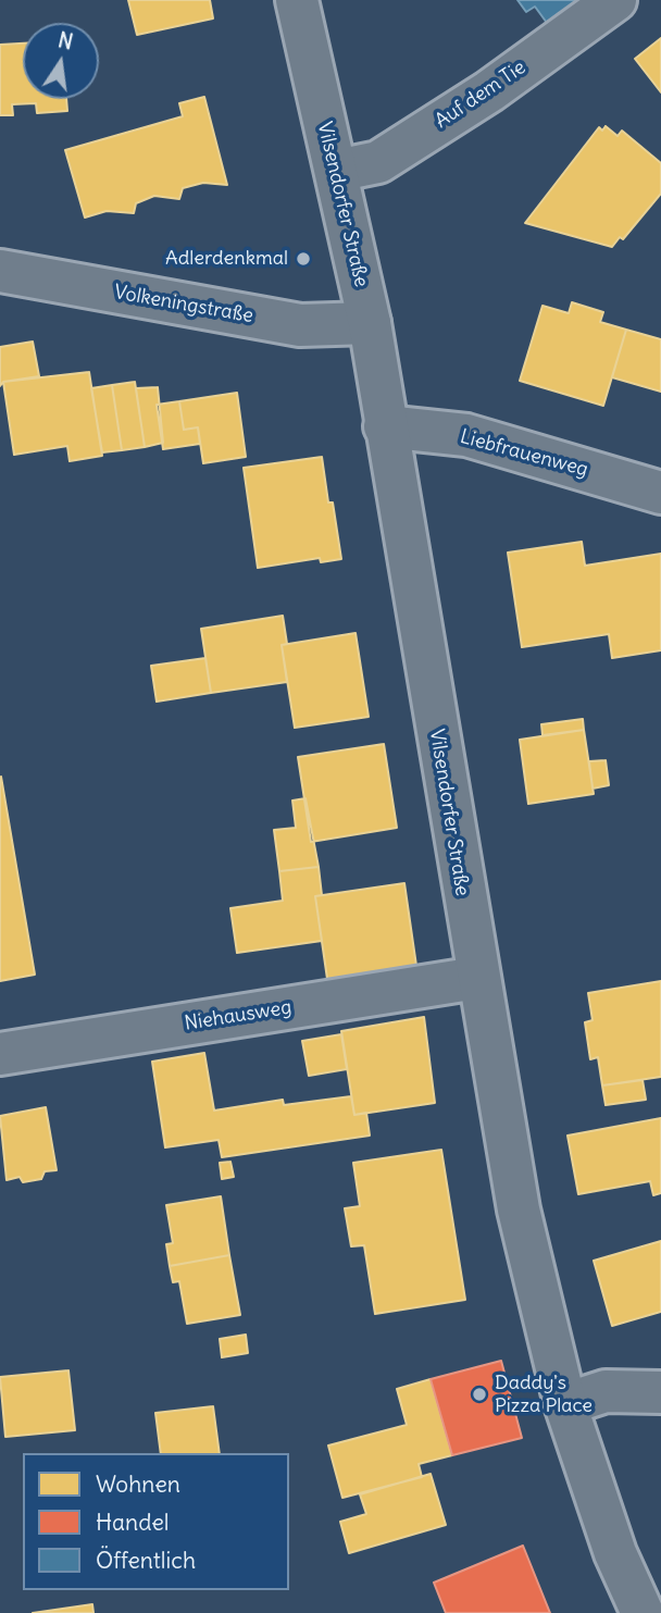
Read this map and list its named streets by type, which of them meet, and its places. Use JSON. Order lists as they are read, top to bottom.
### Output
{
  "streets": {
    "main road": [
      "Auf dem Tie",
      "Vilsendorfer Straße",
      "Volkeningstraße",
      "Liebfrauenweg",
      "Niehausweg"
    ]
  },
  "crossings": [
    ["Auf dem Tie", "Vilsendorfer Straße"],
    ["Vilsendorfer Straße", "Volkeningstraße"],
    ["Vilsendorfer Straße", "Liebfrauenweg"],
    ["Vilsendorfer Straße", "Niehausweg"]
  ],
  "places": ["Adlerdenkmal", "Daddy's Pizza Place"],
  "legend": ["Wohnen", "Handel", "Öffentlich"],
  "north": "top"
}
